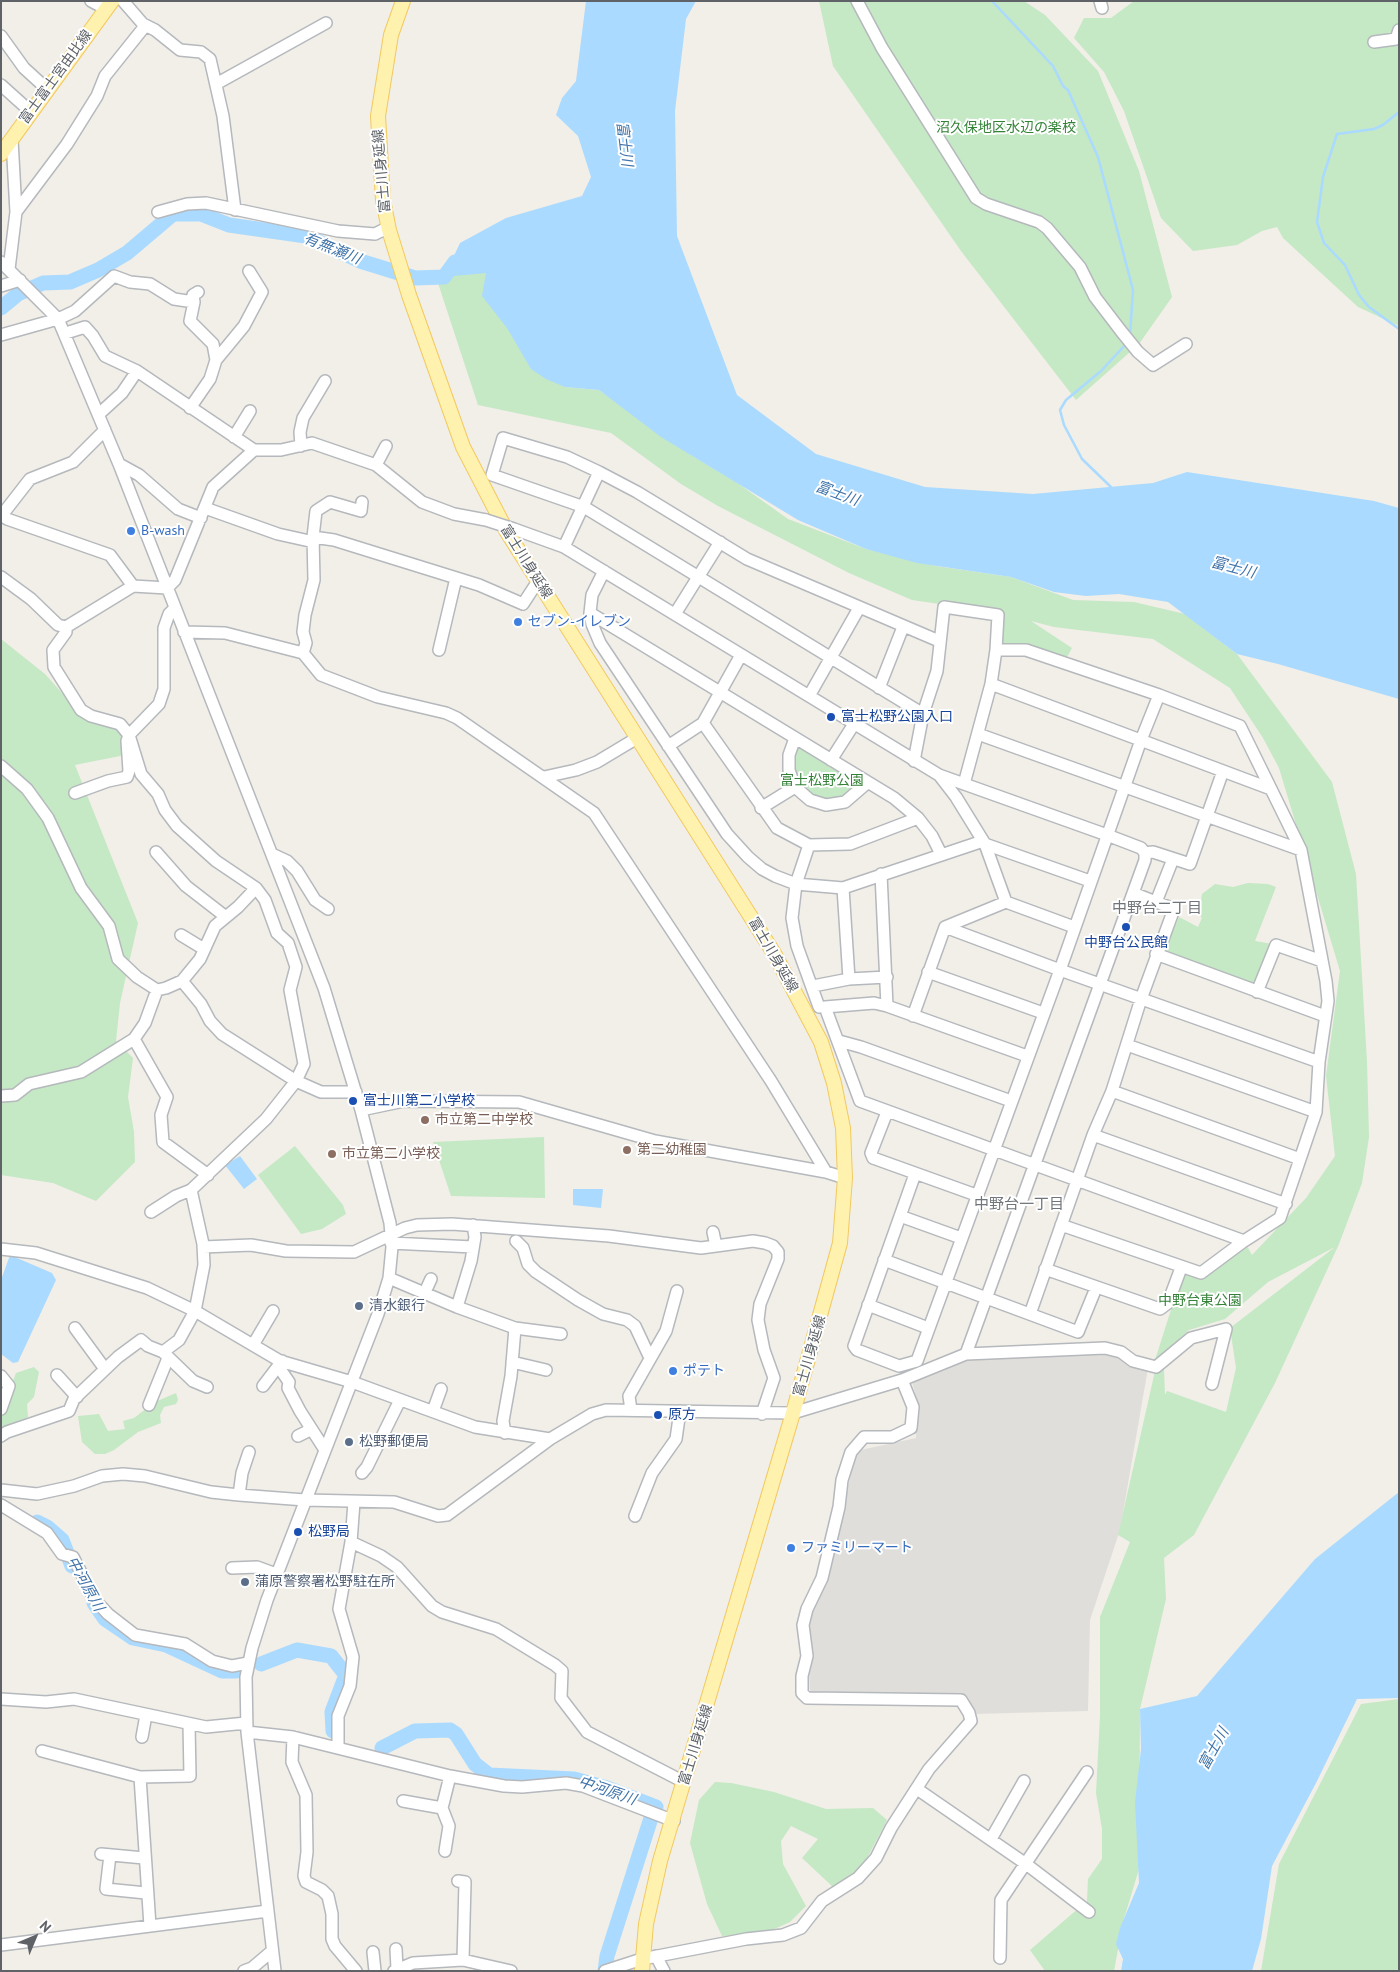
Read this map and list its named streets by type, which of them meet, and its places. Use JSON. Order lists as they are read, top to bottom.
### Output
{
  "streets": {
    "main road": ["富士富士宮由比線", "富士川身延線"]
  },
  "districts": ["中野台二丁目", "中野台一丁目"],
  "water": ["富士川", "有無瀬川", "中河原川"],
  "parks": ["沼久保地区水辺の楽校", "富士松野公園", "中野台東公園"],
  "places": [
    "B-wash",
    "セブン-イレブン",
    "富士松野公園入口",
    "中野台公民館",
    "富士川第二小学校",
    "市立第二中学校",
    "第二幼稚園",
    "市立第二小学校",
    "清水銀行",
    "ポテト",
    "原方",
    "松野郵便局",
    "松野局",
    "ファミリーマート",
    "蒲原警察署松野駐在所"
  ],
  "north": "top right"
}
